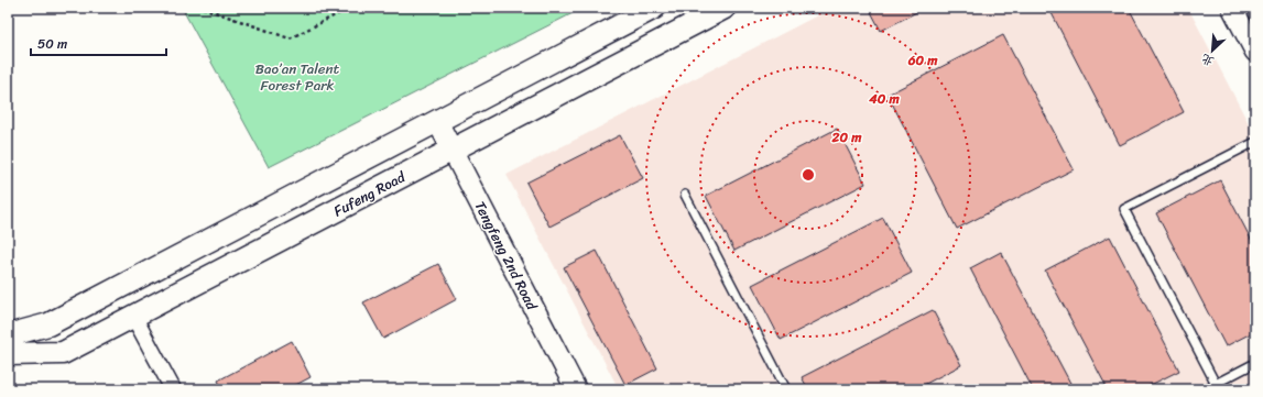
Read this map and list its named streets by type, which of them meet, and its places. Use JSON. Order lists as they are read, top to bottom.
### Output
{
  "streets": {
    "main road": ["Fufeng Road"],
    "street": ["Tengfeng 2nd Road"]
  },
  "crossings": [
    ["Fufeng Road", "Tengfeng 2nd Road"]
  ],
  "parks": ["Bao’an Talent Forest Park"],
  "scale_bar": "50 m",
  "north": "bottom left",
  "rings": ["60 m", "40 m", "20 m"]
}
